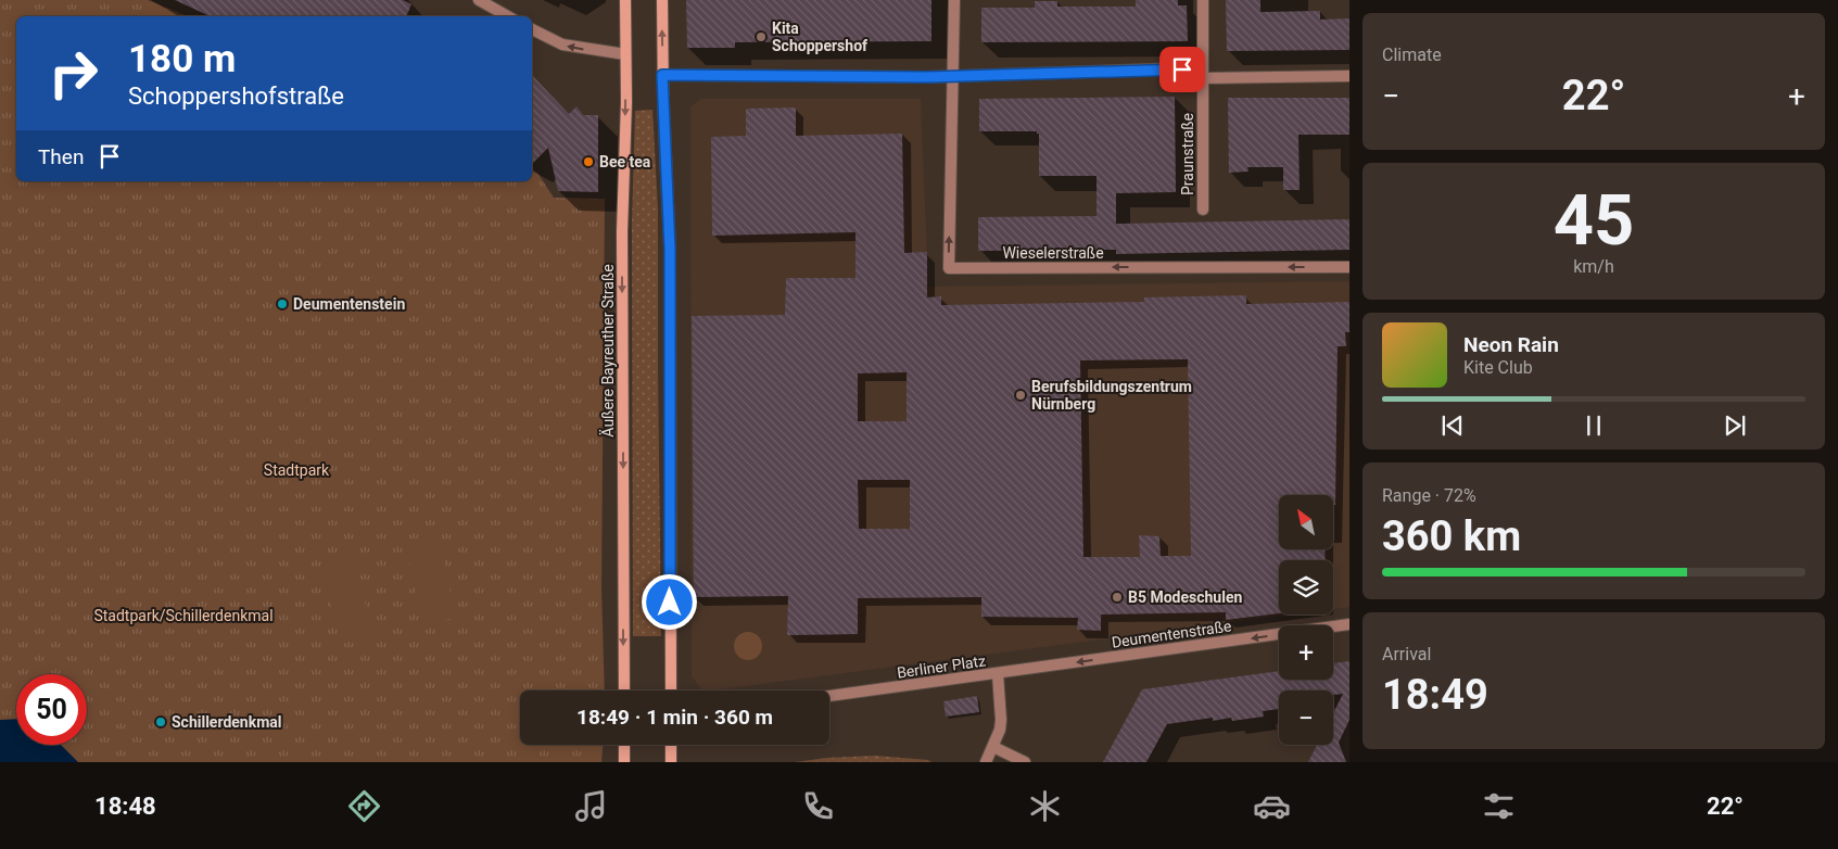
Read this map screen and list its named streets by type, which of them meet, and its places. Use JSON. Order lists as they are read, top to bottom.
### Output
{
  "streets": {
    "main road": ["Äußere Bayreuther Straße"],
    "street": [
      "Praunstraße",
      "Wieselerstraße",
      "Deumentenstraße",
      "Berliner Platz"
    ]
  },
  "crossings": [
    ["Deumentenstraße", "Berliner Platz"]
  ],
  "one_way": ["Deumentenstraße"],
  "parks": ["Stadtpark", "Stadtpark/Schillerdenkmal"],
  "places": [
    "Kita Schoppershof",
    "Bee tea",
    "Deumentenstein",
    "Berufsbildungszentrum Nürnberg",
    "B5 Modeschulen",
    "Schillerdenkmal"
  ],
  "north": "top left",
  "page": {
    "tile": [
      "Climate",
      ["45", "km/h"],
      ["Range · 72%", "360 km"],
      ["Arrival", "18:49"]
    ],
    "turn": ["180 m", "Schoppershofstraße"],
    "heat": ["−", "22°", "+"],
    "then": "Then",
    "song": ["Neon Rain", "Kite Club"],
    "map_buttons": ["+", "−"],
    "limit": "50",
    "trip": "18:49 · 1 min · 360 m",
    "tabs": ["18:48", "22°"]
  }
}
